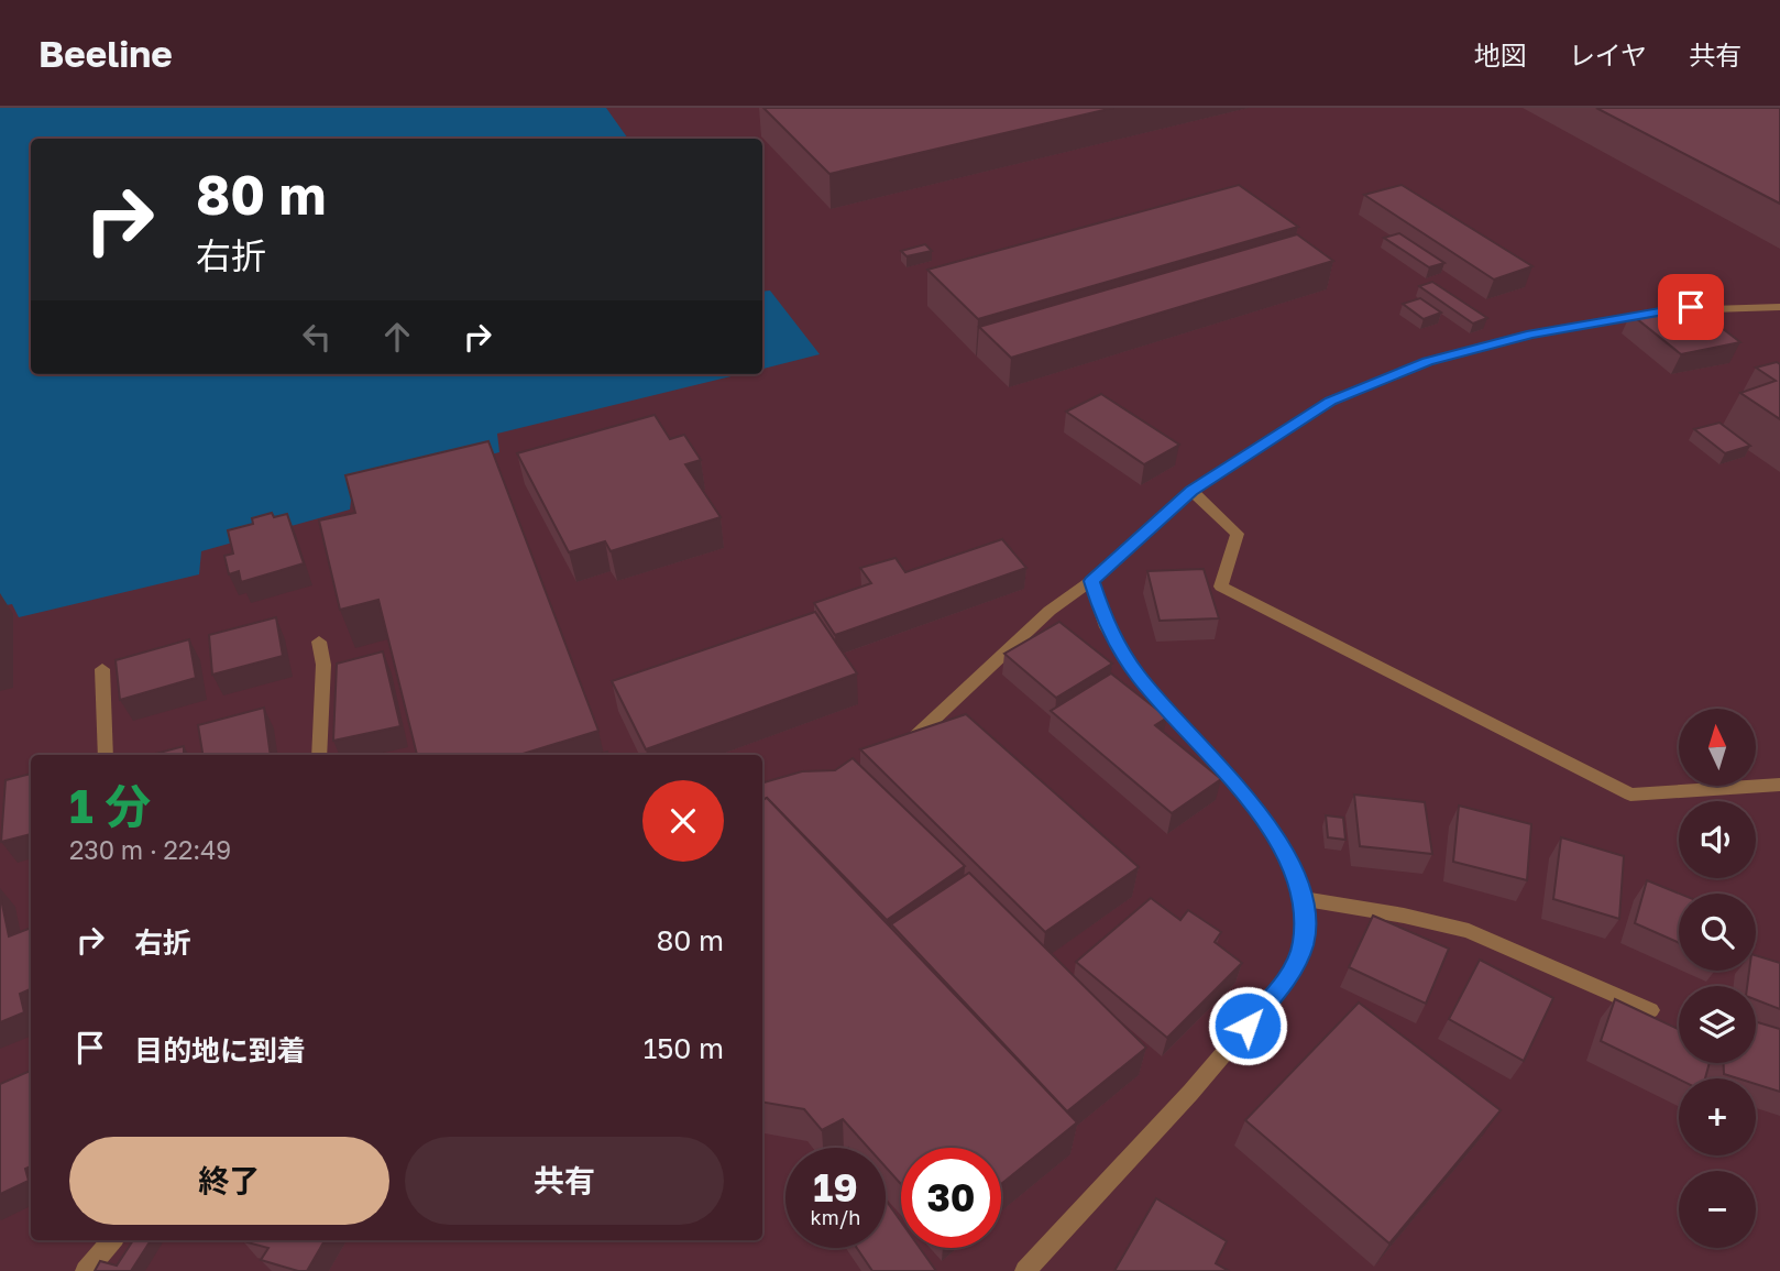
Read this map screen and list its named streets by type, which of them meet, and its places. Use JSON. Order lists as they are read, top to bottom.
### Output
{
  "north": "top",
  "page": {
    "header": "Beeline",
    "nav": ["地図", "レイヤ", "共有"],
    "turn": ["80 m", "右折"],
    "map_buttons": ["+", "−"],
    "heading": ["1 分", "230 m · 22:49"],
    "list": [
      {
        "name": "右折",
        "value": "80 m"
      },
      {
        "name": "目的地に到着",
        "value": "150 m"
      }
    ],
    "buttons": ["終了", "共有"],
    "speed": "19 km/h",
    "limit": "30"
  }
}
